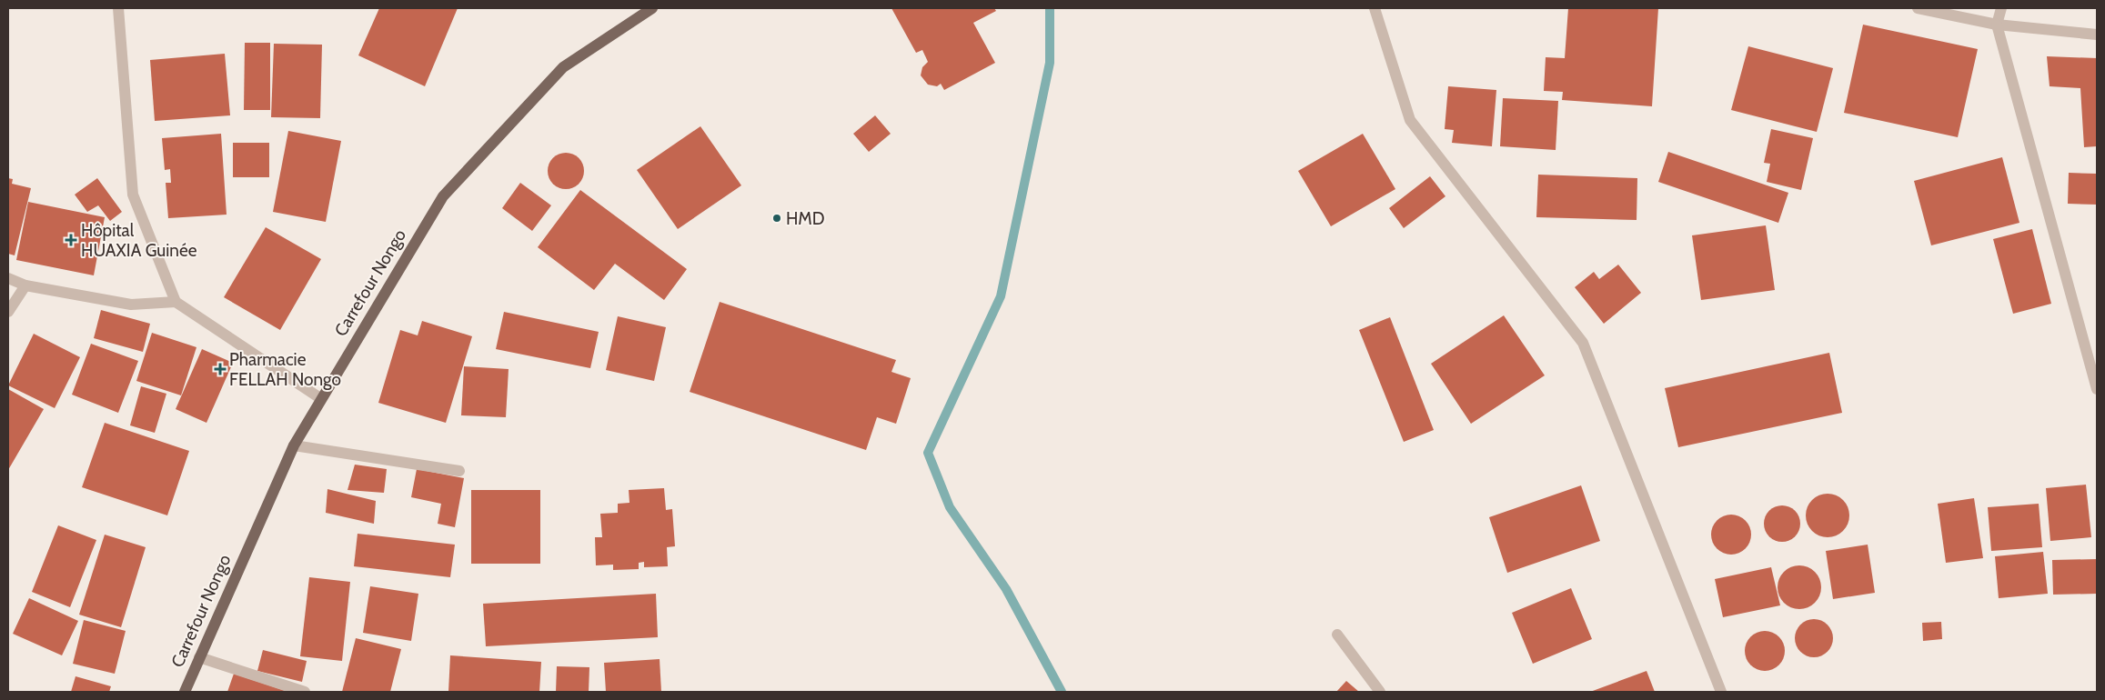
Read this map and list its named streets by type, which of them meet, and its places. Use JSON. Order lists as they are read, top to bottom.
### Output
{
  "streets": {
    "main road": ["Carrefour Nongo"]
  },
  "places": {
    "other": ["HMD"],
    "health": ["Hôpital HUAXIA Guinée", "Pharmacie FELLAH Nongo"]
  }
}
